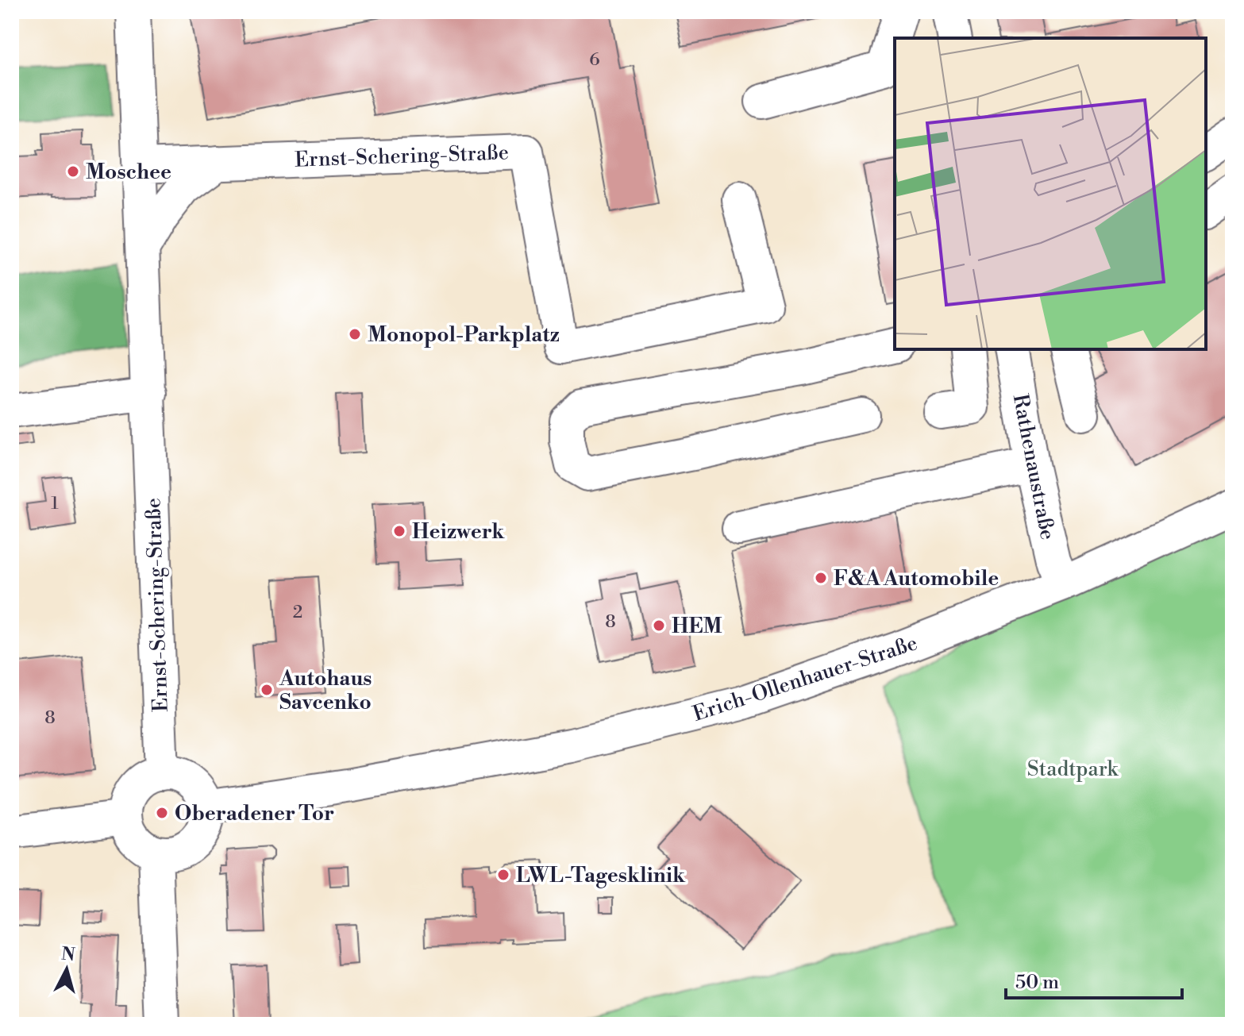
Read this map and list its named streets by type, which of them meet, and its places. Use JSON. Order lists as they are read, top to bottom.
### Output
{
  "streets": {
    "street": ["Ernst-Schering-Straße", "Rathenaustraße", "Erich-Ollenhauer-Straße"]
  },
  "crossings": [
    ["Ernst-Schering-Straße", "Erich-Ollenhauer-Straße"],
    ["Rathenaustraße", "Erich-Ollenhauer-Straße"]
  ],
  "parks": ["Stadtpark"],
  "places": [
    "Moschee",
    "Monopol-Parkplatz",
    "Heizwerk",
    "F&A Automobile",
    "HEM",
    "Autohaus Savcenko",
    "Oberadener Tor",
    "LWL-Tagesklinik"
  ],
  "house_numbers": [
    "6",
    "1",
    "2",
    "8",
    "8"
  ],
  "scale_bar": "50 m",
  "north": "top"
}
